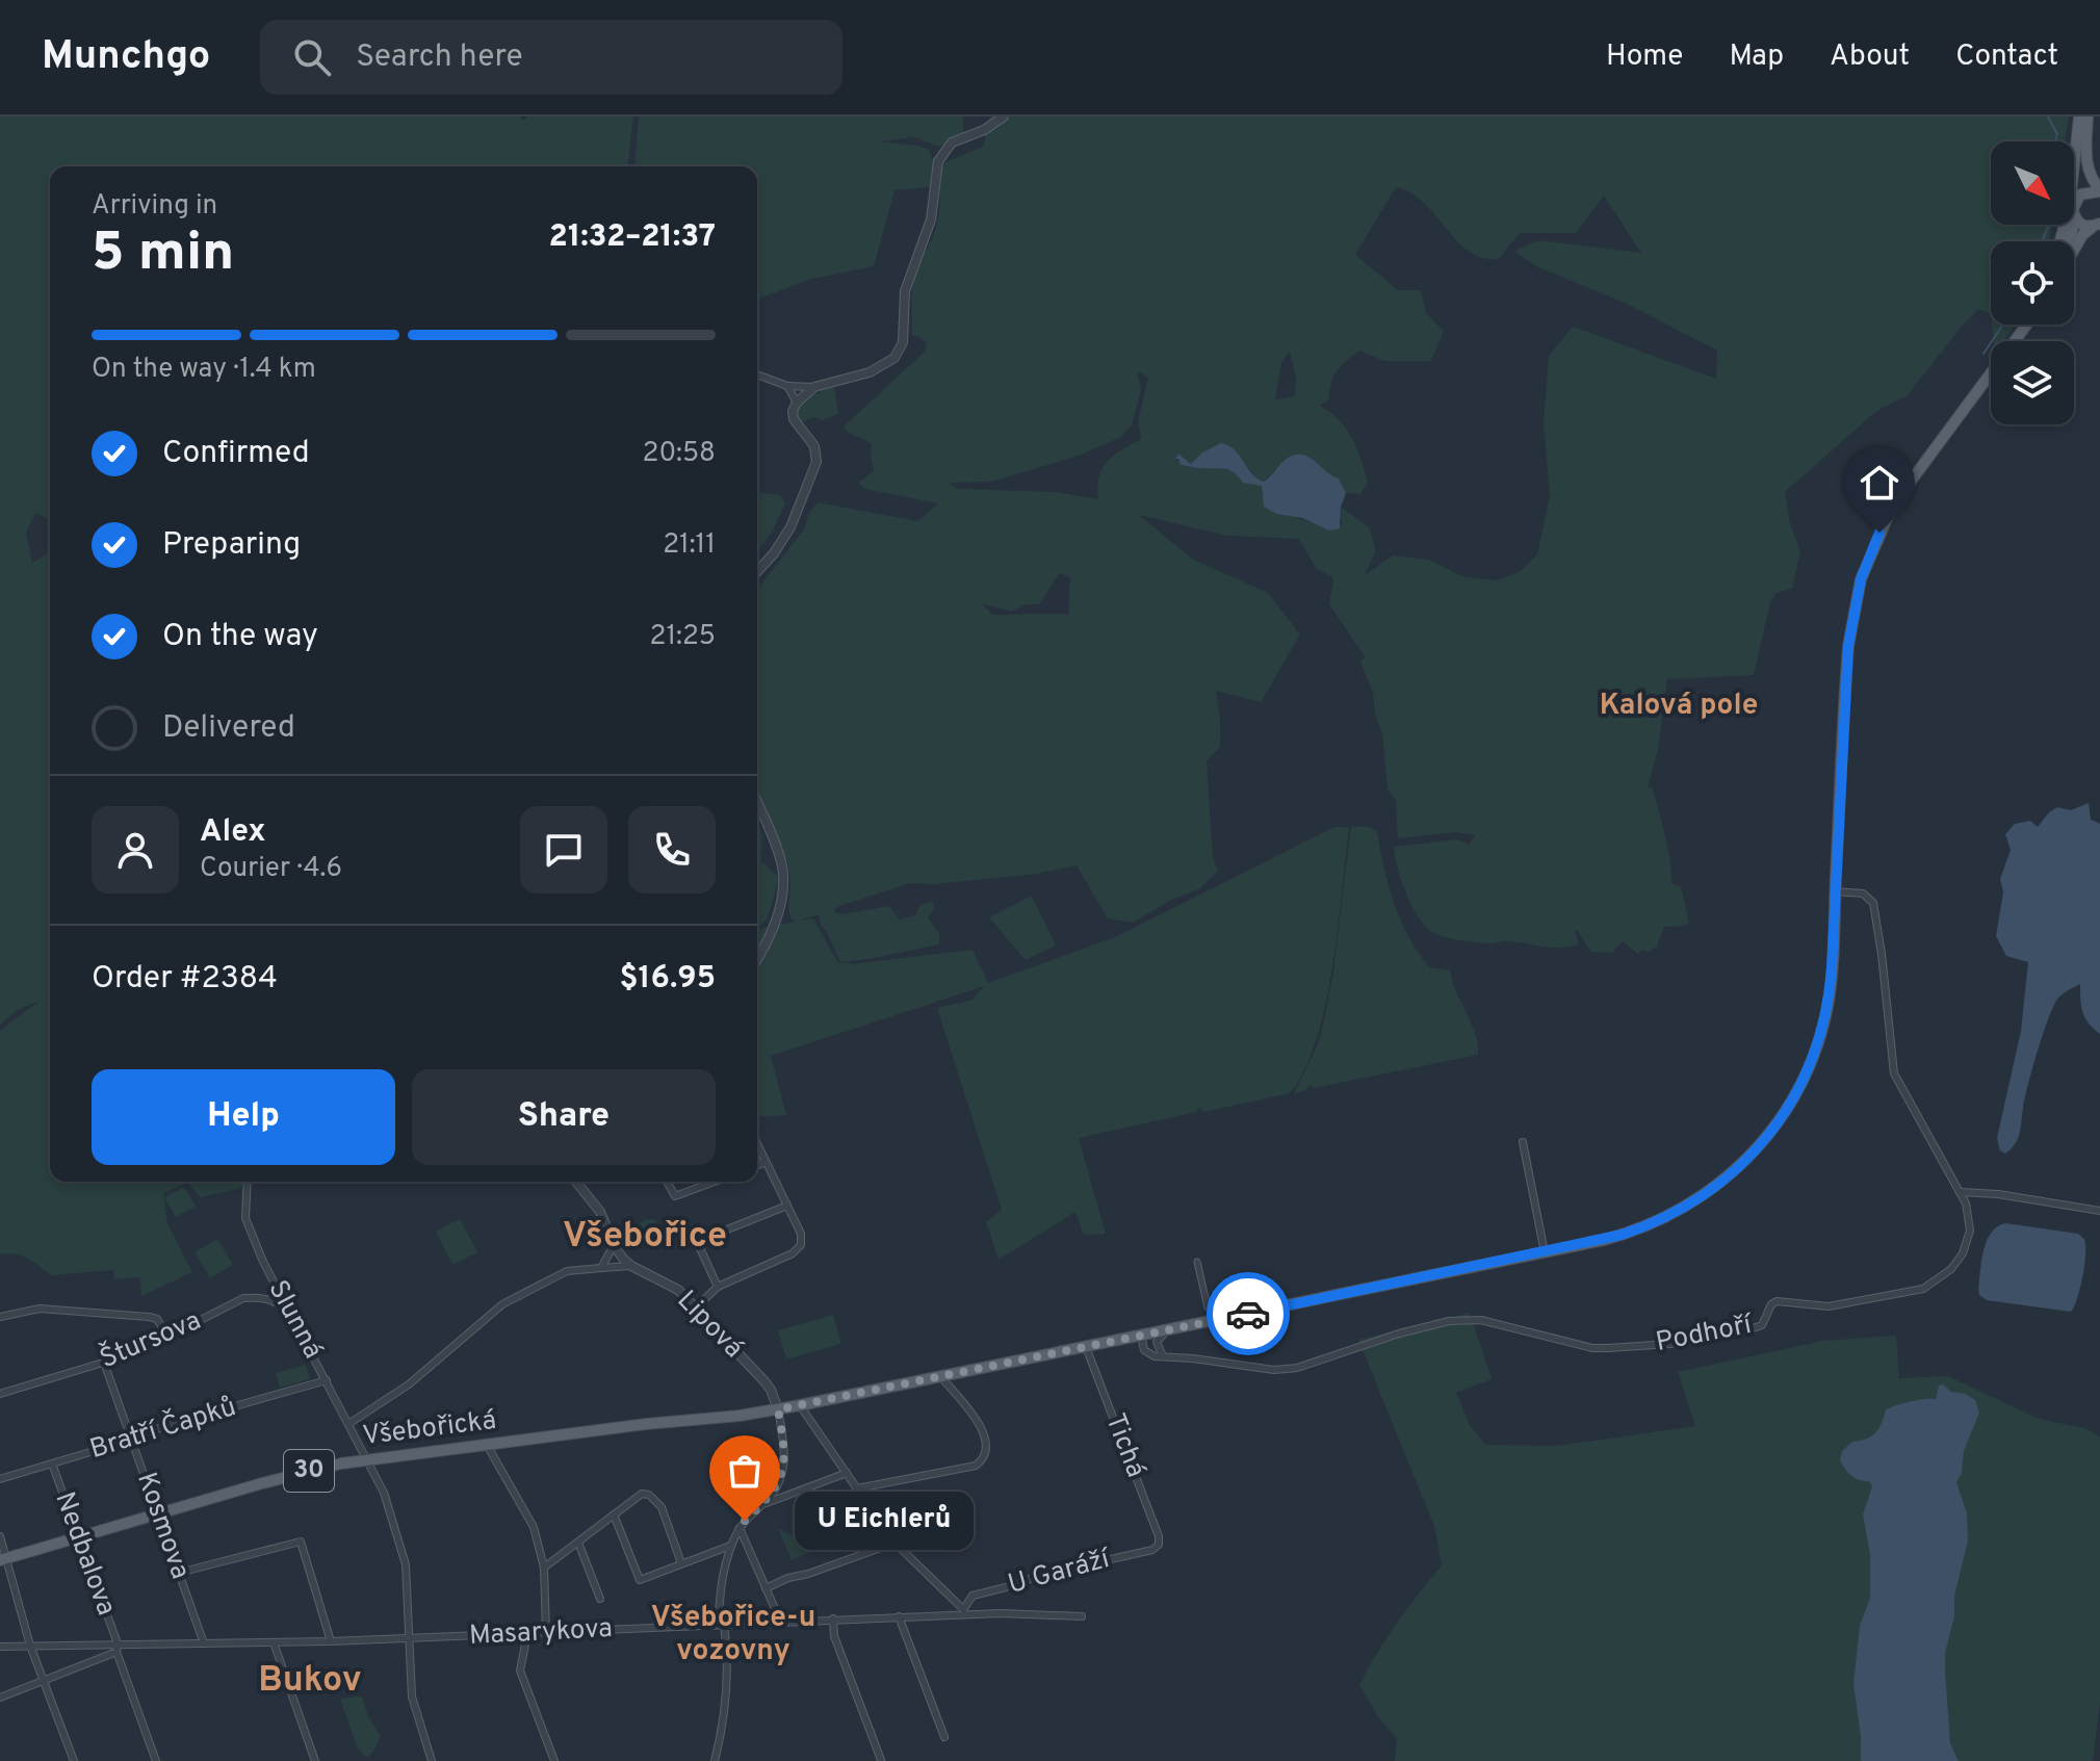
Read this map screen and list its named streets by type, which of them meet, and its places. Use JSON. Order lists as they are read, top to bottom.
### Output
{
  "streets": {
    "main road": ["Všebořická", "30"],
    "street": [
      "Slunná",
      "Lipová",
      "Podhoří",
      "Štursova",
      "Bratří Čapků",
      "Tichá",
      "Kosmova",
      "Nedbalova",
      "U Garáží",
      "Masarykova"
    ]
  },
  "crossings": [
    ["Slunná", "Štursova"],
    ["Slunná", "Bratří Čapků"],
    ["Slunná", "Všebořická"],
    ["Slunná", "Masarykova"],
    ["Lipová", "Všebořická"],
    ["Lipová", "30"],
    ["Podhoří", "30"],
    ["Štursova", "Kosmova"],
    ["Bratří Čapků", "Kosmova"],
    ["Bratří Čapků", "Nedbalova"],
    ["Všebořická", "30"],
    ["Všebořická", "Kosmova"],
    ["Všebořická", "Nedbalova"],
    ["Tichá", "30"],
    ["Tichá", "U Garáží"],
    ["Kosmova", "Masarykova"],
    ["Nedbalova", "Masarykova"],
    ["U Garáží", "Masarykova"]
  ],
  "districts": [
    "Kalová pole",
    "Všebořice",
    "Všebořice-u vozovny",
    "Bukov"
  ],
  "places": ["U Eichlerů"],
  "north": "bottom right",
  "page": {
    "header": "Munchgo",
    "search": "Search here",
    "nav": [
      "Home",
      "Map",
      "About",
      "Contact"
    ],
    "heading": ["5 min", "Arriving in", "21:32–21:37"],
    "panel": [
      "Alex",
      "Courier · 4.6",
      "Order #2384",
      "$16.95"
    ],
    "bar": "On the way · 1.4 km",
    "list": [
      ["Confirmed", "20:58"],
      ["Preparing", "21:11"],
      ["On the way", "21:25"],
      "Delivered"
    ],
    "buttons": ["Help", "Share"],
    "bubble": "U Eichlerů"
  }
}
